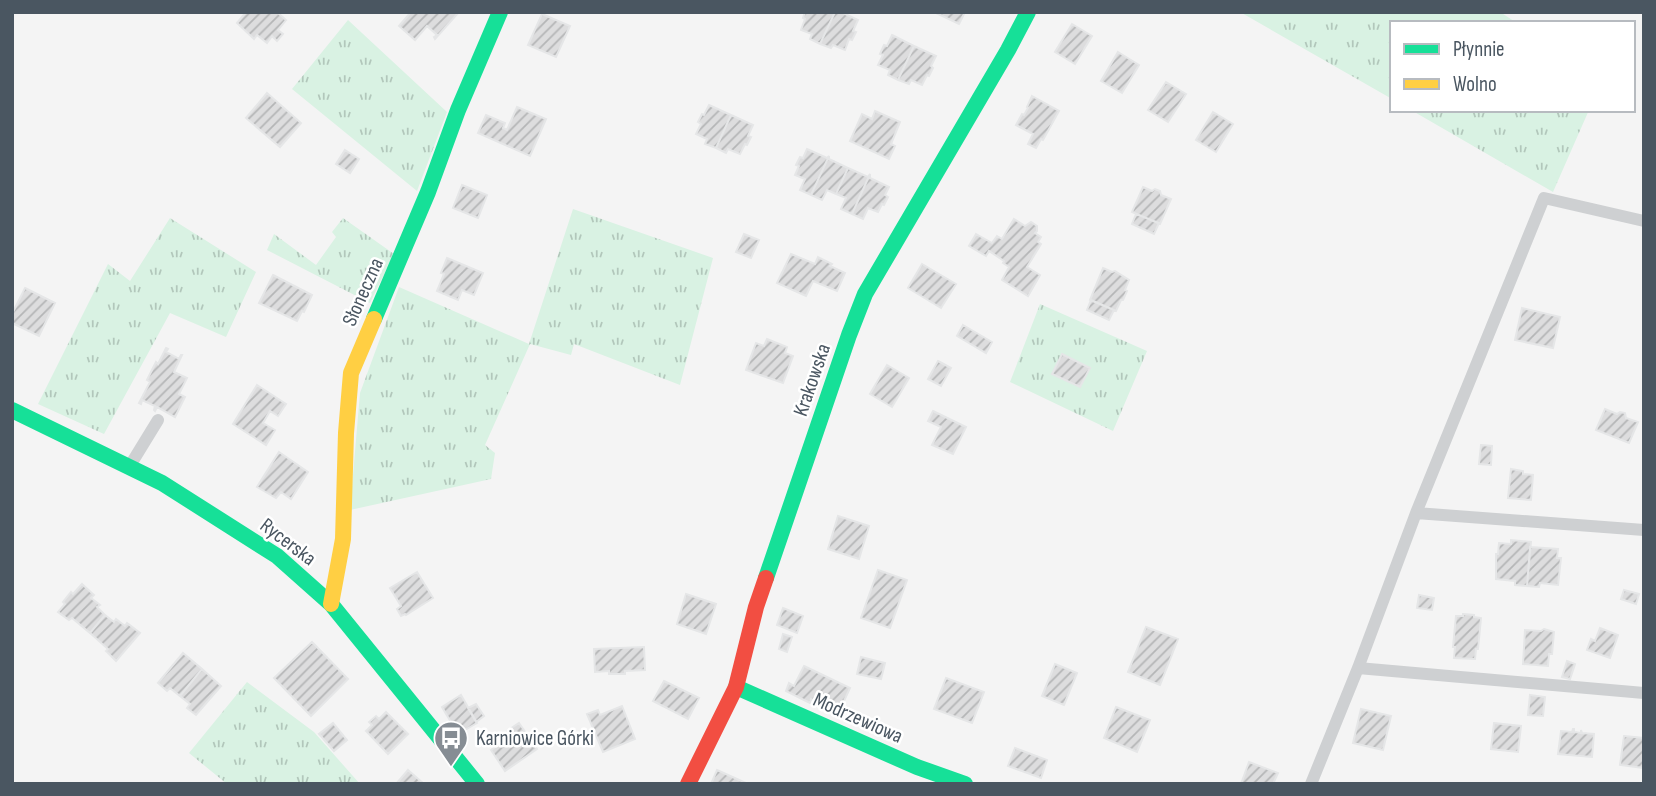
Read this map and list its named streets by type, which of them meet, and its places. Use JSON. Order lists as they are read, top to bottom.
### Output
{
  "streets": {
    "street": [
      "Słoneczna",
      "Krakowska",
      "Rycerska",
      "Modrzewiowa"
    ]
  },
  "crossings": [
    ["Słoneczna", "Rycerska"],
    ["Krakowska", "Modrzewiowa"]
  ],
  "places": {
    "bus stop": ["Karniowice Górki"]
  },
  "legend": ["Płynnie", "Wolno"]
}
